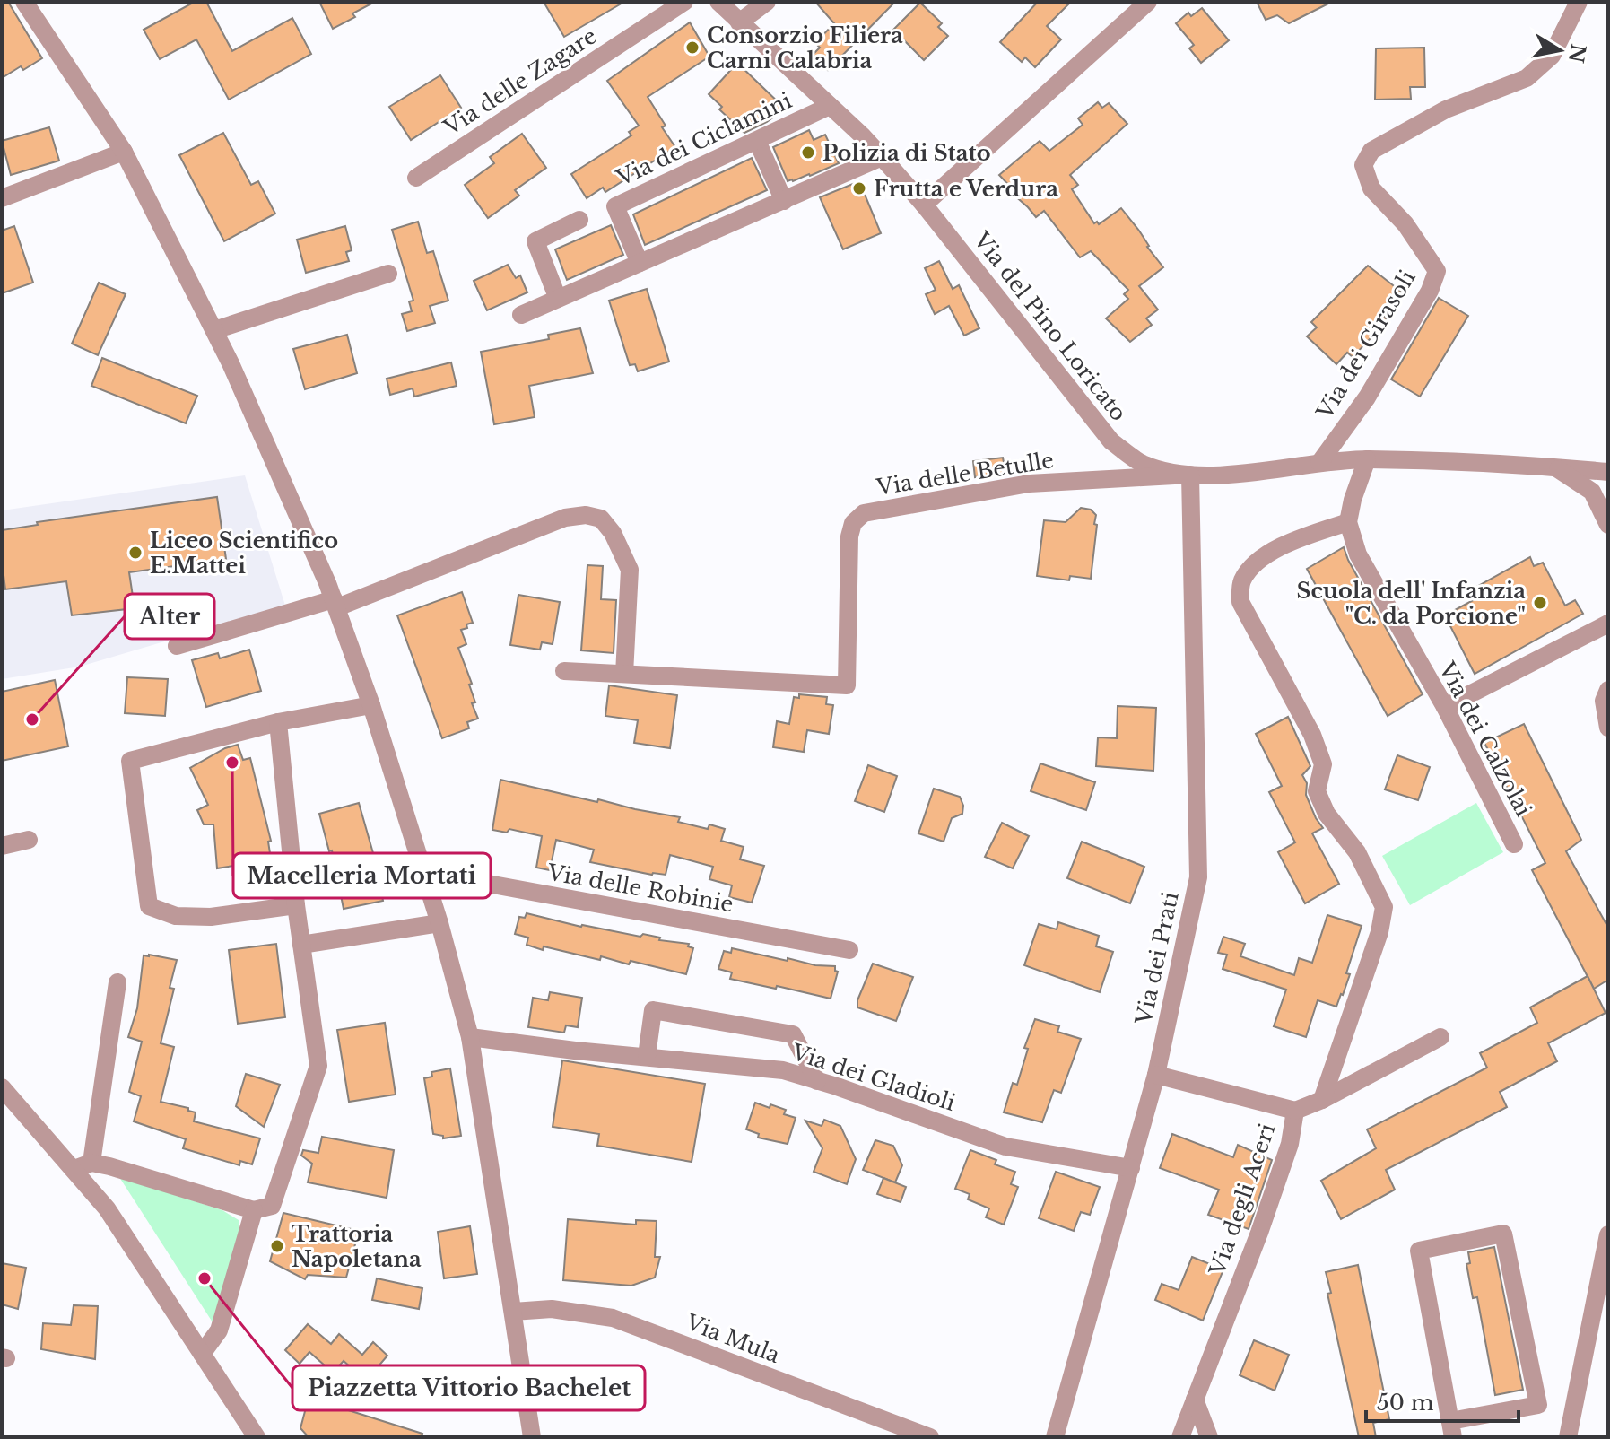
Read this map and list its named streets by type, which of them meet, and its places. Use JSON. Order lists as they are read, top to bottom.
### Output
{
  "streets": {
    "street": [
      "Via delle Zagare",
      "Via dei Ciclamini",
      "Via del Pino Loricato",
      "Via dei Girasoli",
      "Via delle Betulle",
      "Via dei Calzolai",
      "Via delle Robinie",
      "Via dei Prati",
      "Via dei Gladioli",
      "Via degli Aceri",
      "Via Mula"
    ]
  },
  "crossings": [
    ["Via dei Ciclamini", "Via del Pino Loricato"],
    ["Via del Pino Loricato", "Via dei Girasoli"],
    ["Via del Pino Loricato", "Via delle Betulle"],
    ["Via del Pino Loricato", "Via dei Prati"],
    ["Via delle Betulle", "Via dei Prati"],
    ["Via dei Prati", "Via dei Gladioli"],
    ["Via dei Prati", "Via degli Aceri"]
  ],
  "places": [
    "Consorzio Filiera Carni Calabria",
    "Polizia di Stato",
    "Frutta e Verdura",
    "Liceo Scientifico E.Mattei",
    "Scuola dell' Infanzia \"C. da Porcione\"",
    "Alter",
    "Macelleria Mortati",
    "Trattoria Napoletana",
    "Piazzetta Vittorio Bachelet"
  ],
  "scale_bar": "50 m",
  "north": "right"
}
